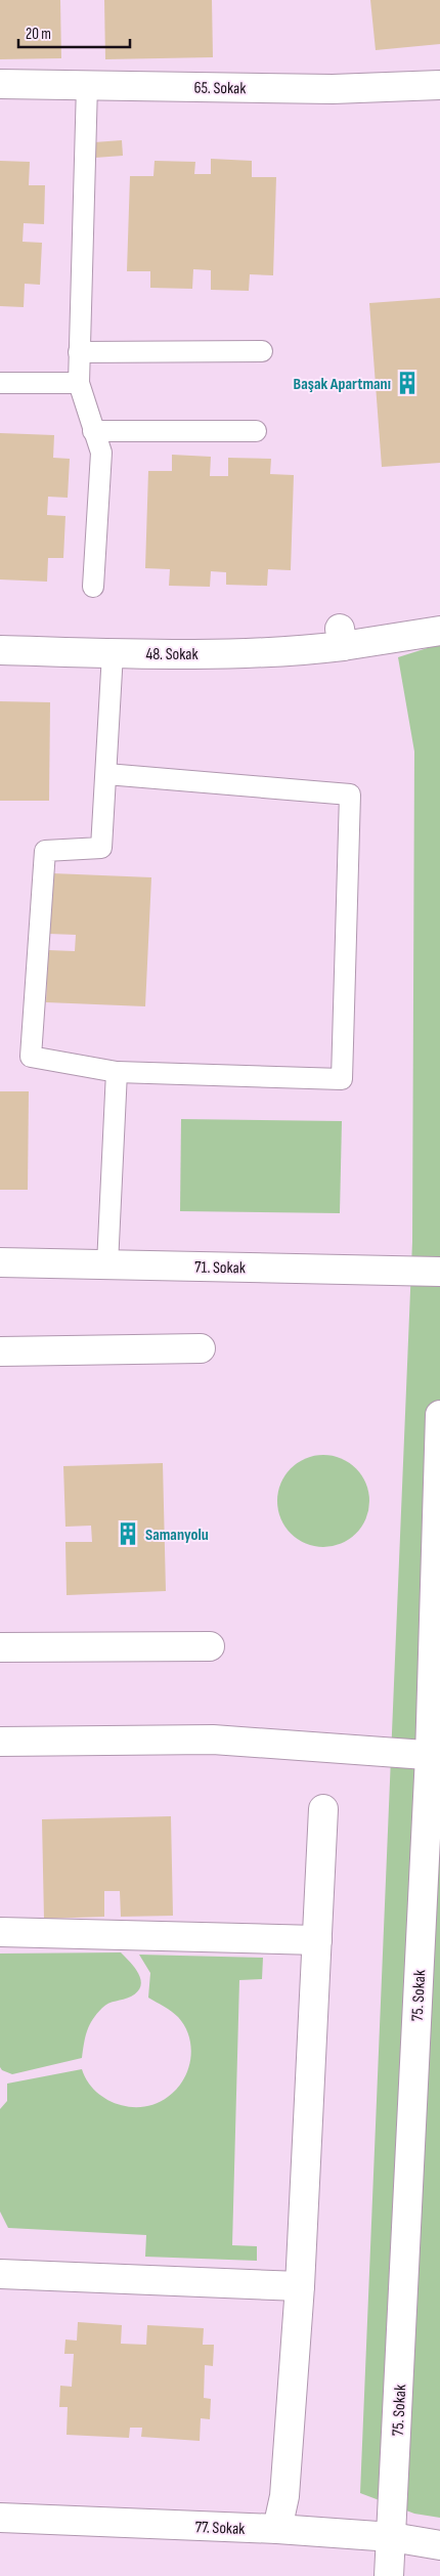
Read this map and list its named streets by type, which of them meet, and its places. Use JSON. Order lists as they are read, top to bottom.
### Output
{
  "streets": {
    "street": [
      "65. Sokak",
      "48. Sokak",
      "71. Sokak",
      "75. Sokak",
      "77. Sokak"
    ]
  },
  "crossings": [
    ["75. Sokak", "77. Sokak"]
  ],
  "places": {
    "building": ["Başak Apartmanı", "Samanyolu"]
  },
  "scale_bar": "20 m"
}
